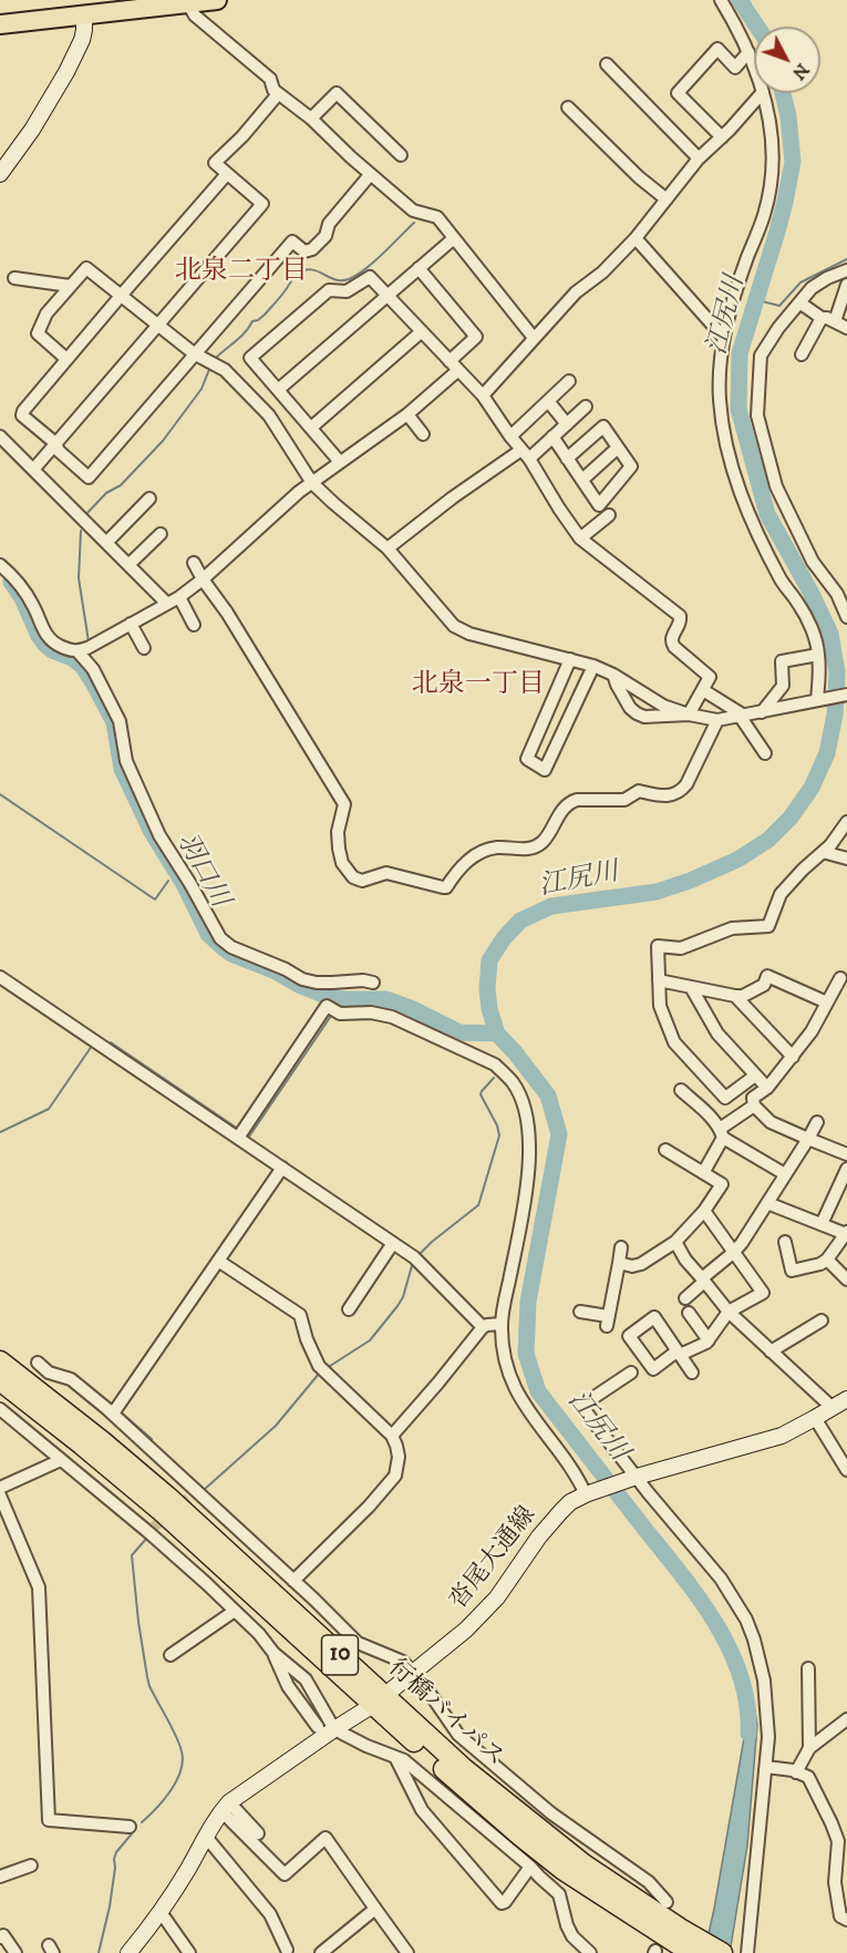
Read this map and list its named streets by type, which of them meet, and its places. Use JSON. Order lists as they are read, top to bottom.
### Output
{
  "streets": {
    "highway": ["10", "行橋バイパス"],
    "main road": ["沓尾大通線"]
  },
  "crossings": [
    ["沓尾大通線", "行橋バイパス"]
  ],
  "districts": ["北泉二丁目", "北泉一丁目"],
  "water": ["江尻川", "羽口川"],
  "north": "bottom right"
}
